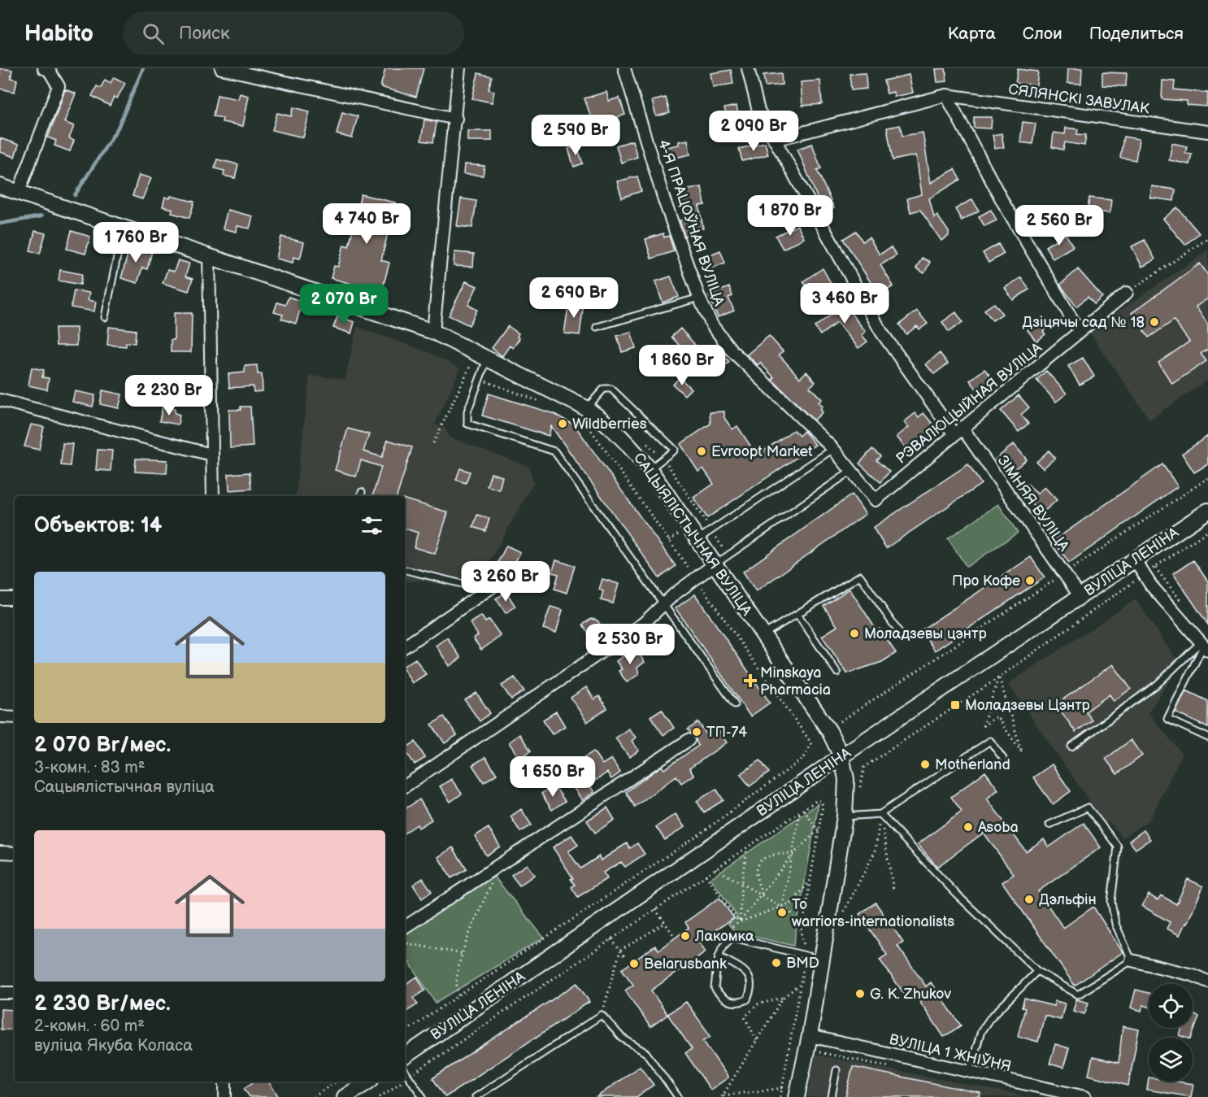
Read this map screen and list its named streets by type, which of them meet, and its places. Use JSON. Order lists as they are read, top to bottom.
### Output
{
  "streets": {
    "main road": ["САЦЫЯЛІСТЫЧНАЯ ВУЛІЦА", "ВУЛІЦА ЛЕНІНА"],
    "street": [
      "СЯЛЯНСКІ ЗАВУЛАК",
      "4-Я ПРАЦОЎНАЯ ВУЛІЦА",
      "РЭВАЛЮЦЫЙНАЯ ВУЛІЦА",
      "ЗІМНЯЯ ВУЛІЦА",
      "ВУЛІЦА 1 ЖНІЎНЯ"
    ]
  },
  "crossings": [
    ["СЯЛЯНСКІ ЗАВУЛАК", "ЗІМНЯЯ ВУЛІЦА"],
    ["4-Я ПРАЦОЎНАЯ ВУЛІЦА", "РЭВАЛЮЦЫЙНАЯ ВУЛІЦА"],
    ["РЭВАЛЮЦЫЙНАЯ ВУЛІЦА", "ЗІМНЯЯ ВУЛІЦА"],
    ["ЗІМНЯЯ ВУЛІЦА", "ВУЛІЦА ЛЕНІНА"],
    ["САЦЫЯЛІСТЫЧНАЯ ВУЛІЦА", "ВУЛІЦА ЛЕНІНА"],
    ["САЦЫЯЛІСТЫЧНАЯ ВУЛІЦА", "ВУЛІЦА 1 ЖНІЎНЯ"]
  ],
  "places": {
    "other": [
      "Дзіцячы сад № 18",
      "Wildberries",
      "Evroopt Market",
      "Про Кофе",
      "Моладзевы цэнтр",
      "ТП-74",
      "Motherland",
      "Asoba",
      "Дэльфін",
      "To warriors-internationalists",
      "Лакомка",
      "BMD",
      "Belarusbank",
      "G. K. Zhukov"
    ],
    "health": ["Minskaya Pharmacia"],
    "transit": ["Моладзевы Цэнтр"]
  },
  "page": {
    "header": "Habito",
    "search": "Поиск",
    "nav": ["Карта", "Слои", "Поделиться"],
    "price": [
      "2 090 Br",
      "2 590 Br",
      "1 870 Br",
      "4 740 Br",
      "2 560 Br",
      "1 760 Br",
      "2 690 Br",
      "3 460 Br",
      "2 070 Br",
      "1 860 Br",
      "2 230 Br",
      "3 260 Br",
      "2 530 Br",
      "1 650 Br"
    ],
    "heading": "Объектов: 14",
    "list": [
      {
        "name": "2 070 Br/мес.",
        "note": "3-комн. · 83 m² · Сацыялістычная вуліца"
      },
      {
        "name": "2 230 Br/мес.",
        "note": "2-комн. · 60 m² · вуліца Якуба Коласа"
      }
    ]
  }
}
